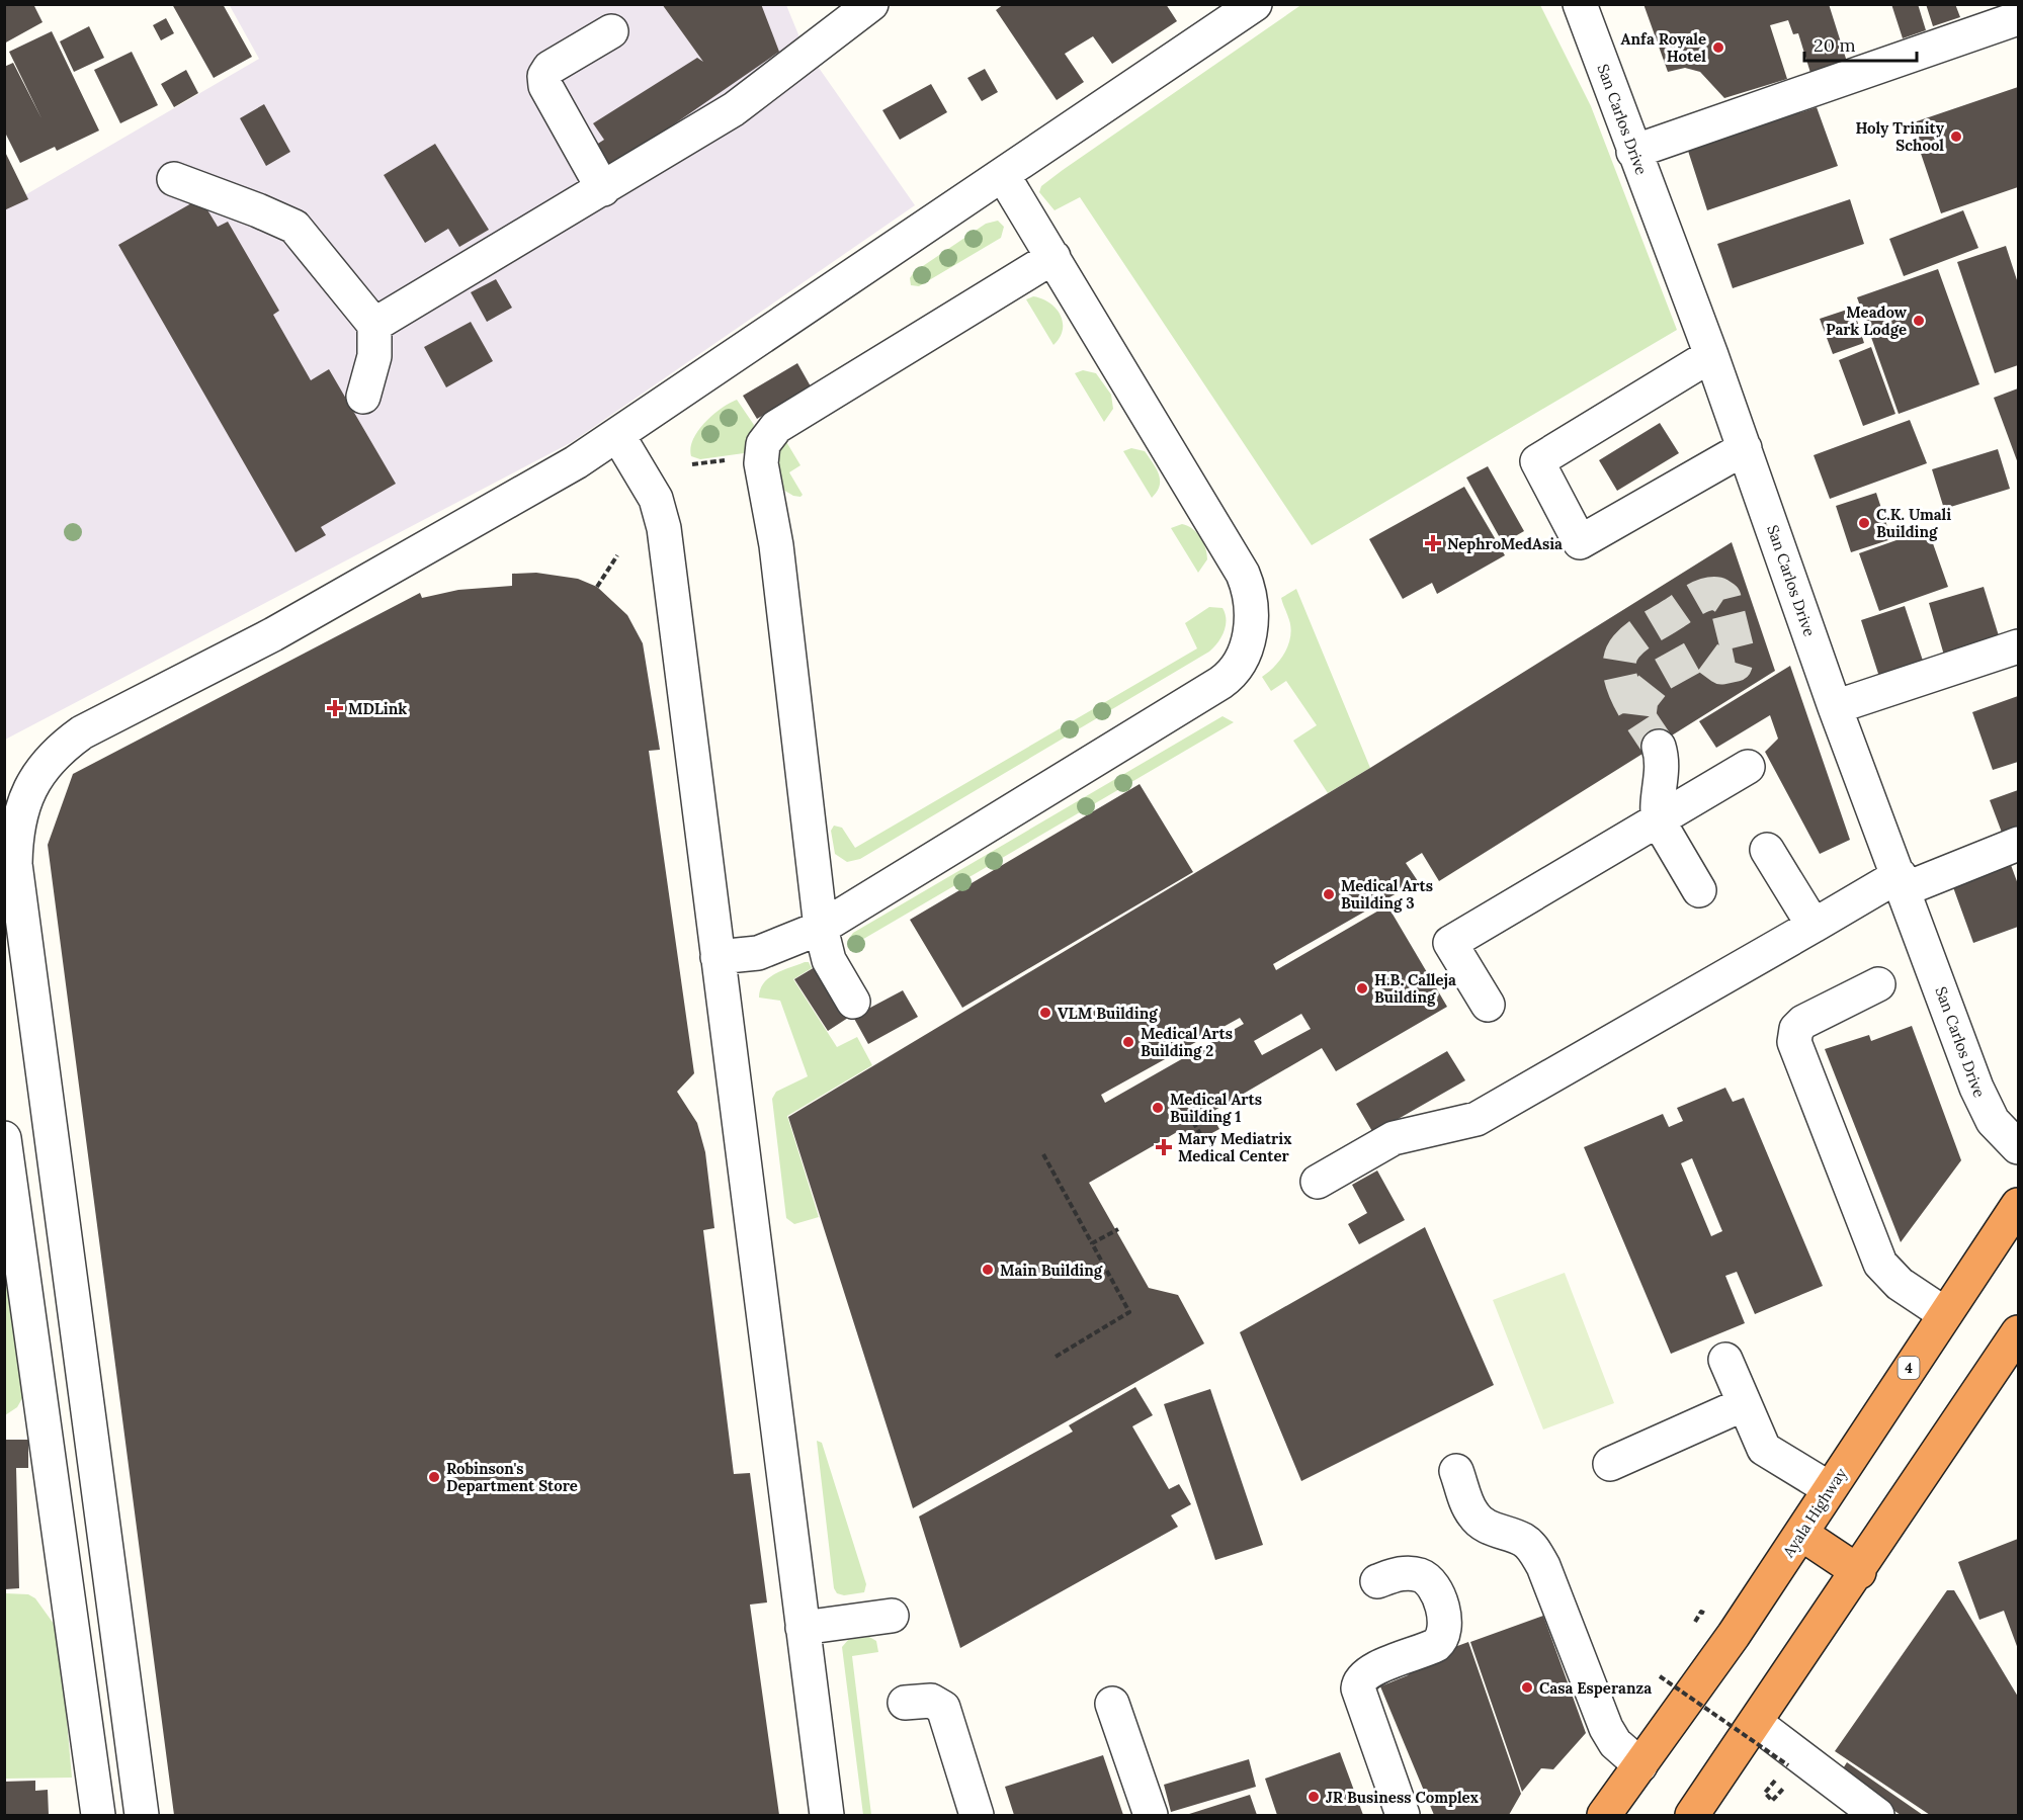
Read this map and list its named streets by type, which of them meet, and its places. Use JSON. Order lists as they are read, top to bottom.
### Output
{
  "streets": {
    "highway": ["4", "Ayala Highway"],
    "street": ["San Carlos Drive"]
  },
  "places": {
    "other": [
      "Anfa Royale Hotel",
      "Holy Trinity School",
      "Meadow Park Lodge",
      "C.K. Umali Building",
      "Medical Arts Building 3",
      "H.B. Calleja Building",
      "VLM Building",
      "Medical Arts Building 2",
      "Medical Arts Building 1",
      "Main Building",
      "Robinson's Department Store",
      "Casa Esperanza",
      "JR Business Complex"
    ],
    "health": ["NephroMedAsia", "MDLink", "Mary Mediatrix Medical Center"]
  },
  "scale_bar": "20 m"
}
